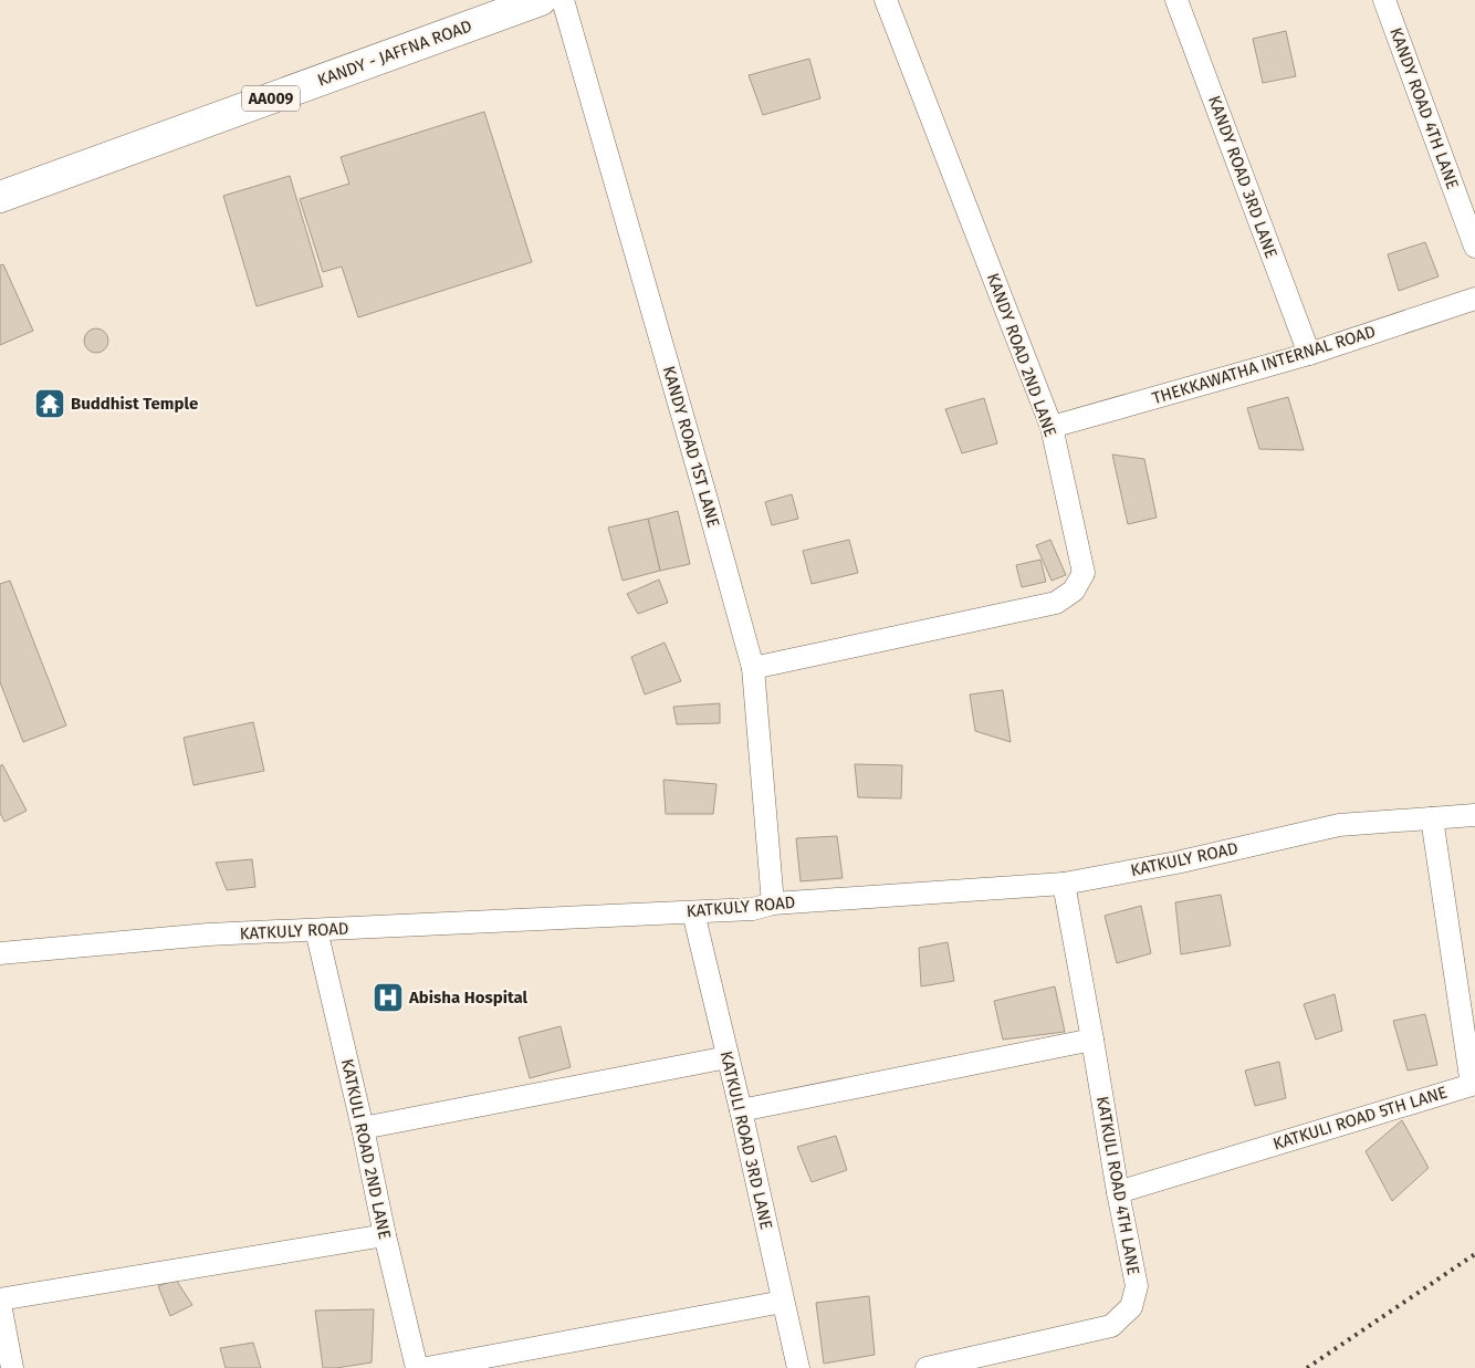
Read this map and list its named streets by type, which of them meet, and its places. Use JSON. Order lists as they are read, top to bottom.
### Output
{
  "streets": {
    "highway": ["KANDY - JAFFNA ROAD", "AA009"],
    "street": [
      "KANDY ROAD 4TH LANE",
      "KANDY ROAD 3RD LANE",
      "KANDY ROAD 2ND LANE",
      "THEKKAWATHA INTERNAL ROAD",
      "KANDY ROAD 1ST LANE",
      "KATKULY ROAD",
      "KATKULI ROAD 5TH LANE",
      "KATKULI ROAD 3RD LANE",
      "KATKULI ROAD 2ND LANE",
      "KATKULI ROAD 4TH LANE"
    ]
  },
  "crossings": [
    ["KANDY ROAD 3RD LANE", "THEKKAWATHA INTERNAL ROAD"],
    ["KANDY ROAD 2ND LANE", "THEKKAWATHA INTERNAL ROAD"],
    ["KANDY ROAD 2ND LANE", "KANDY ROAD 1ST LANE"],
    ["KANDY ROAD 1ST LANE", "KATKULY ROAD"],
    ["KATKULY ROAD", "KATKULI ROAD 5TH LANE"],
    ["KATKULY ROAD", "KATKULI ROAD 3RD LANE"],
    ["KATKULY ROAD", "KATKULI ROAD 2ND LANE"],
    ["KATKULY ROAD", "KATKULI ROAD 4TH LANE"],
    ["KATKULI ROAD 5TH LANE", "KATKULI ROAD 4TH LANE"]
  ],
  "places": {
    "temple": ["Buddhist Temple"],
    "hospital": ["Abisha Hospital"]
  }
}
